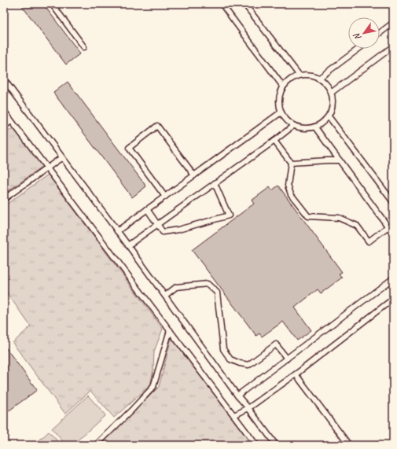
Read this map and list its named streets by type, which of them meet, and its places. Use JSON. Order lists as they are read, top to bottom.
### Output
{
  "north": "bottom left"
}
